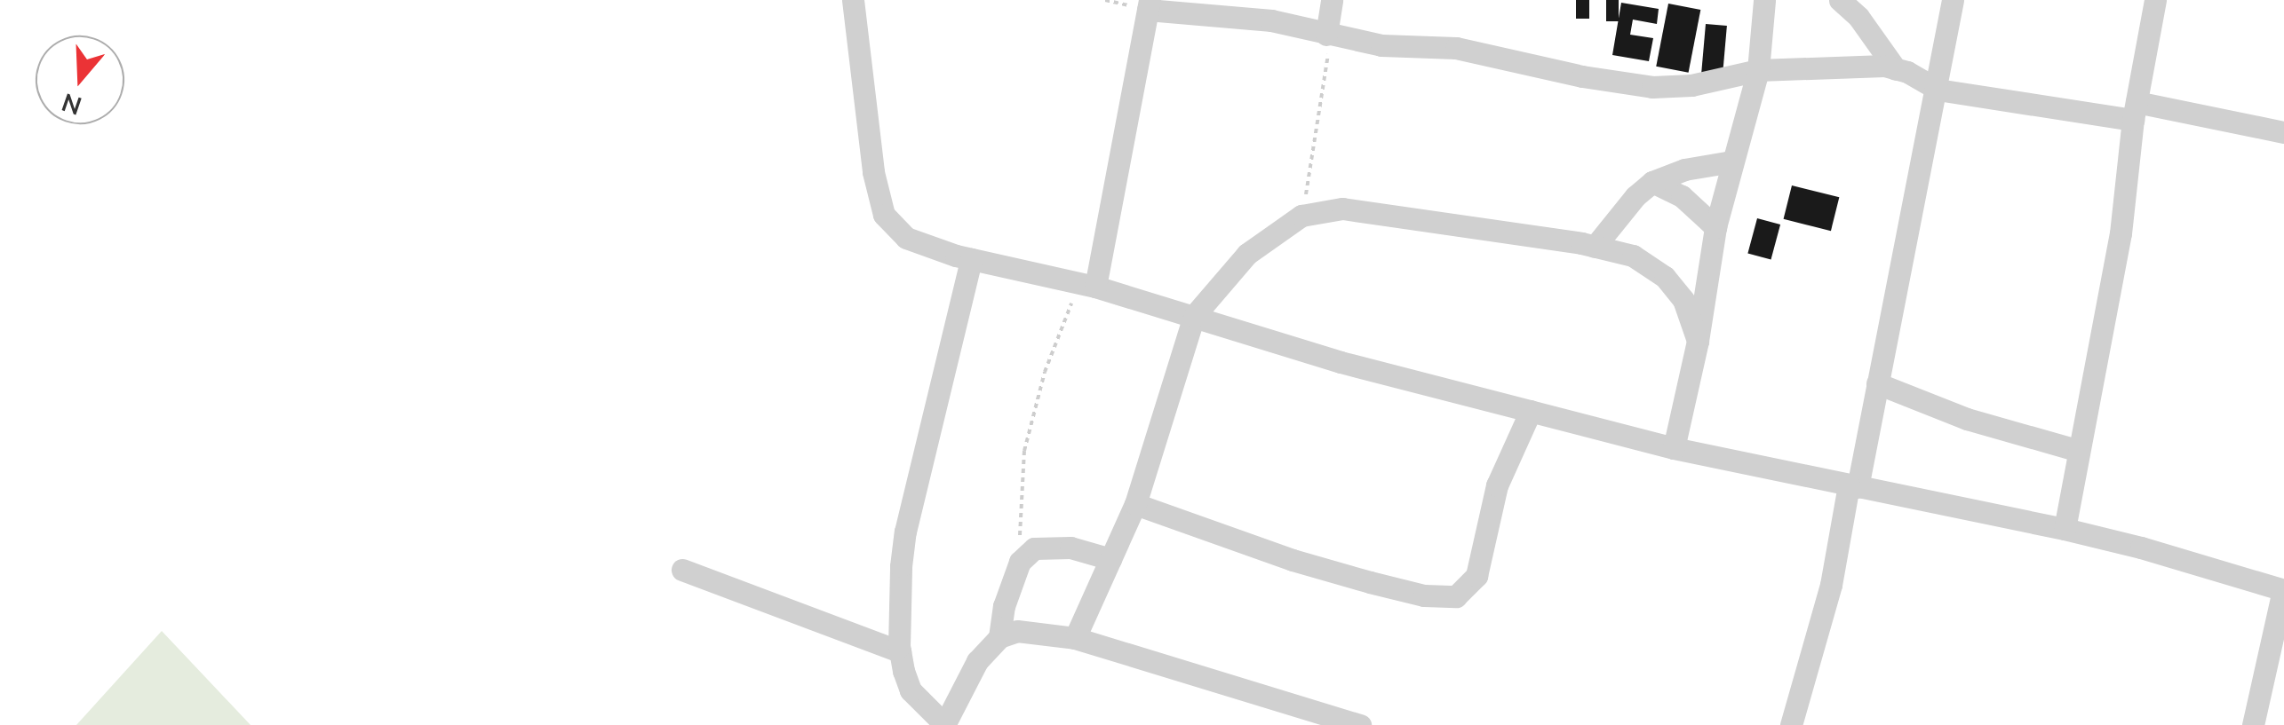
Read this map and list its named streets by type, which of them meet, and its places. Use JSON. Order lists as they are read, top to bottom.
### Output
{
  "north": "bottom"
}
